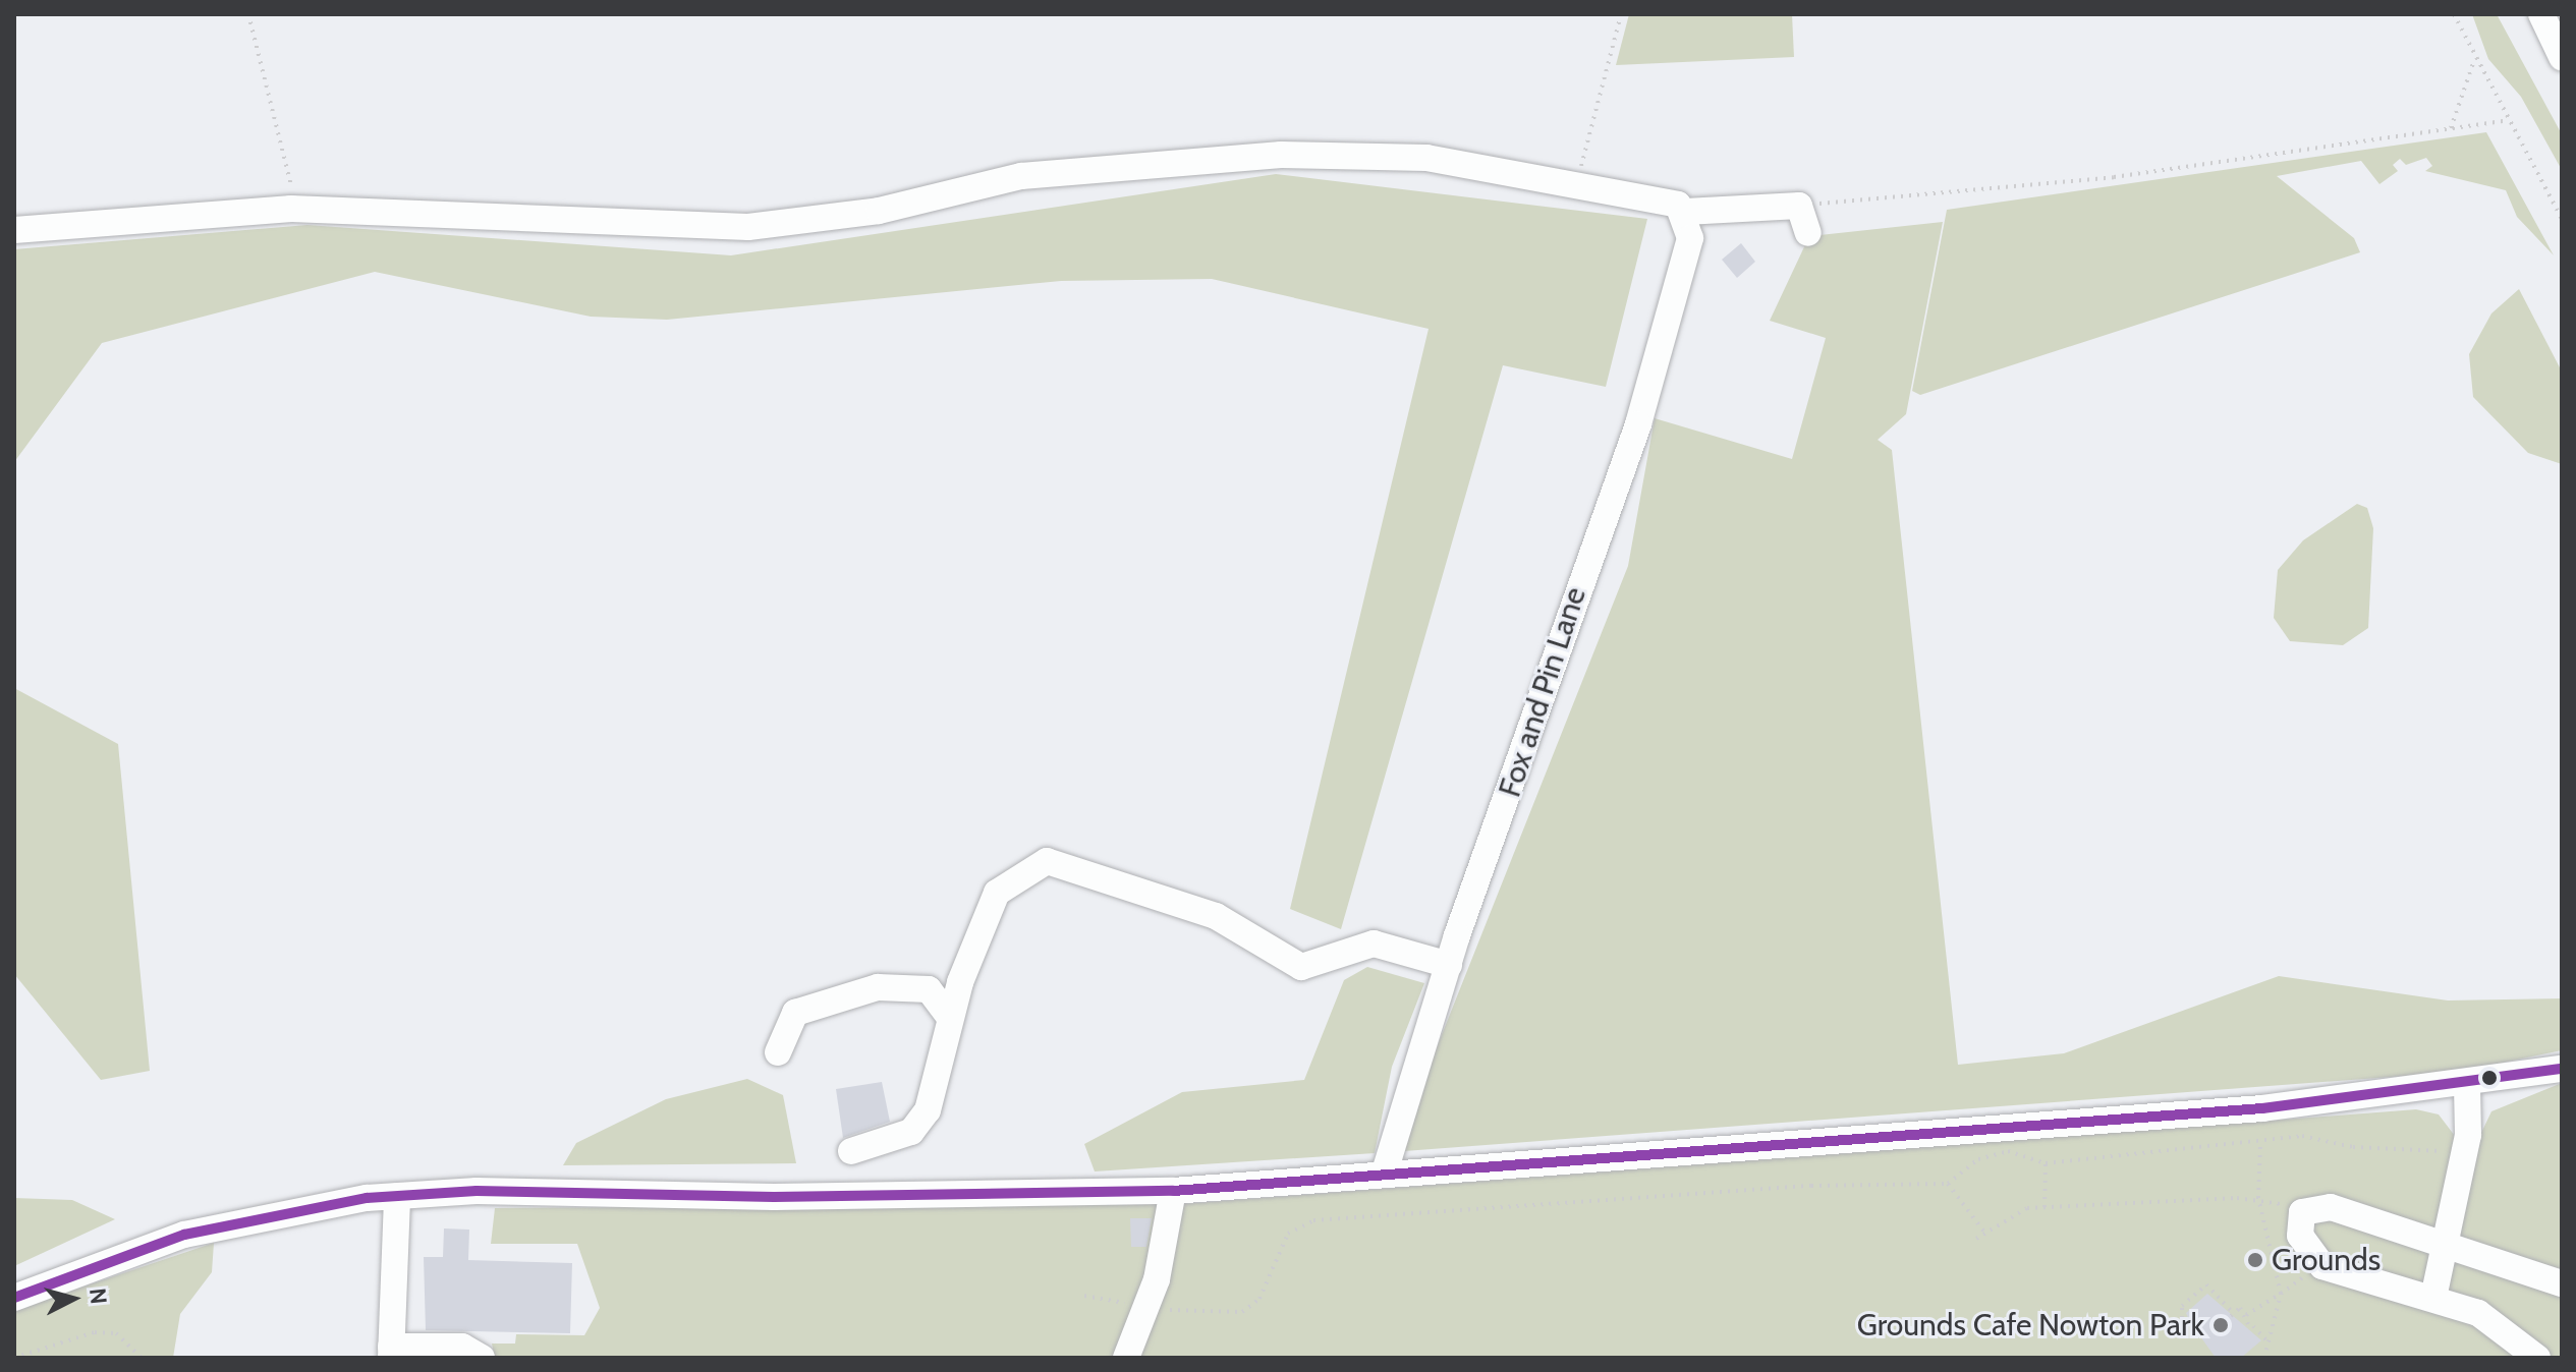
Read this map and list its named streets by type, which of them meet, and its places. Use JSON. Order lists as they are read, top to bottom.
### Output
{
  "streets": {
    "street": ["Fox and Pin Lane"]
  },
  "places": ["Grounds", "Grounds Cafe Nowton Park"],
  "north": "right"
}
